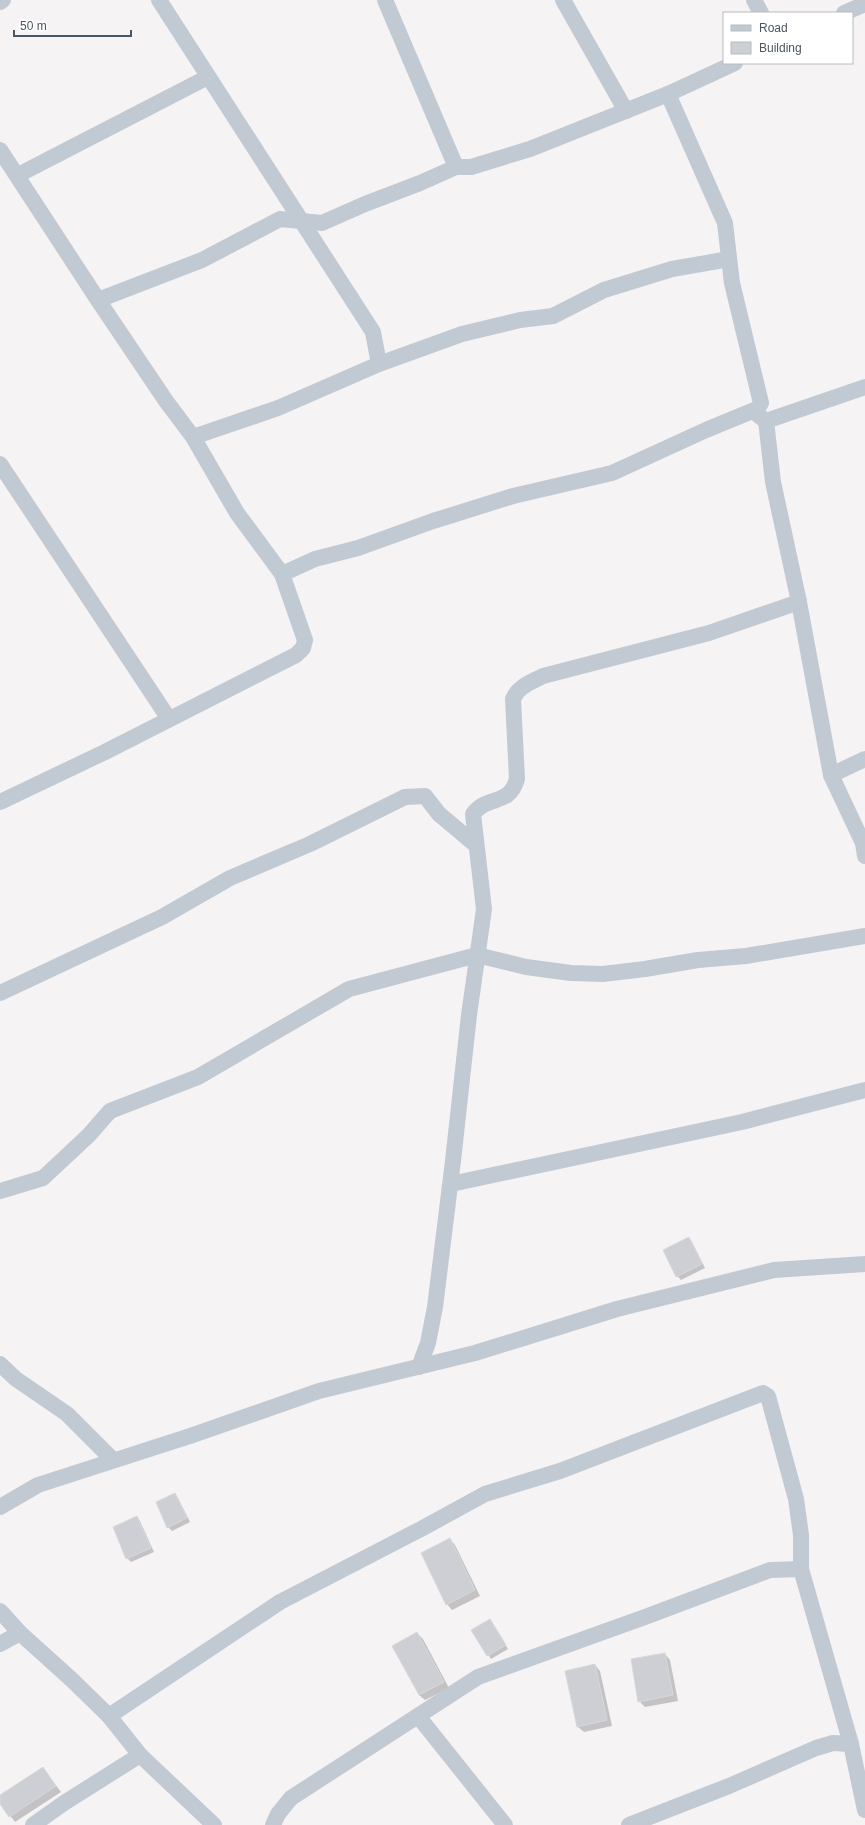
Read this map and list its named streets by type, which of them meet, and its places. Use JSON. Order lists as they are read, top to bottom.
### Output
{
  "legend": ["Road", "Building"],
  "scale_bar": "50 m"
}
